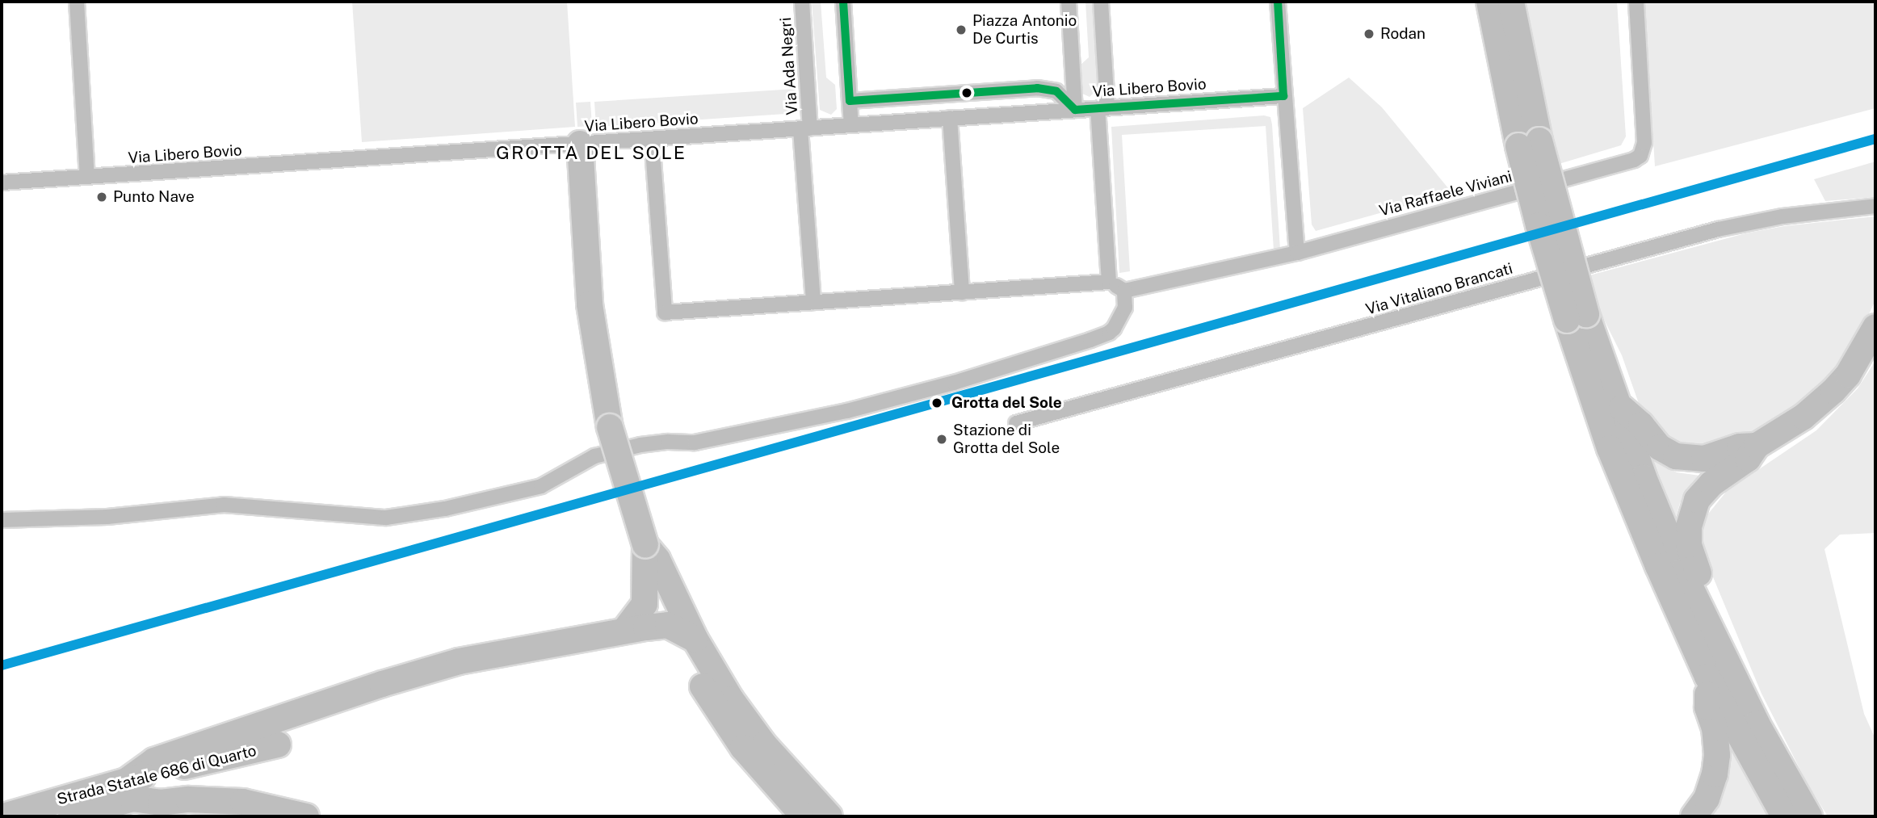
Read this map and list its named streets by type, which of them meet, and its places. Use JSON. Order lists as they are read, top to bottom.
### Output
{
  "streets": {
    "highway": ["Strada Statale 686 di Quarto"],
    "street": [
      "Via Ada Negri",
      "Via Libero Bovio",
      "Via Raffaele Viviani",
      "Via Vitaliano Brancati"
    ]
  },
  "crossings": [
    ["Via Ada Negri", "Via Libero Bovio"]
  ],
  "districts": ["GROTTA DEL SOLE"],
  "places": [
    "Piazza Antonio De Curtis",
    "Rodan",
    "Punto Nave",
    "Grotta del Sole",
    "Stazione di Grotta del Sole"
  ]
}
